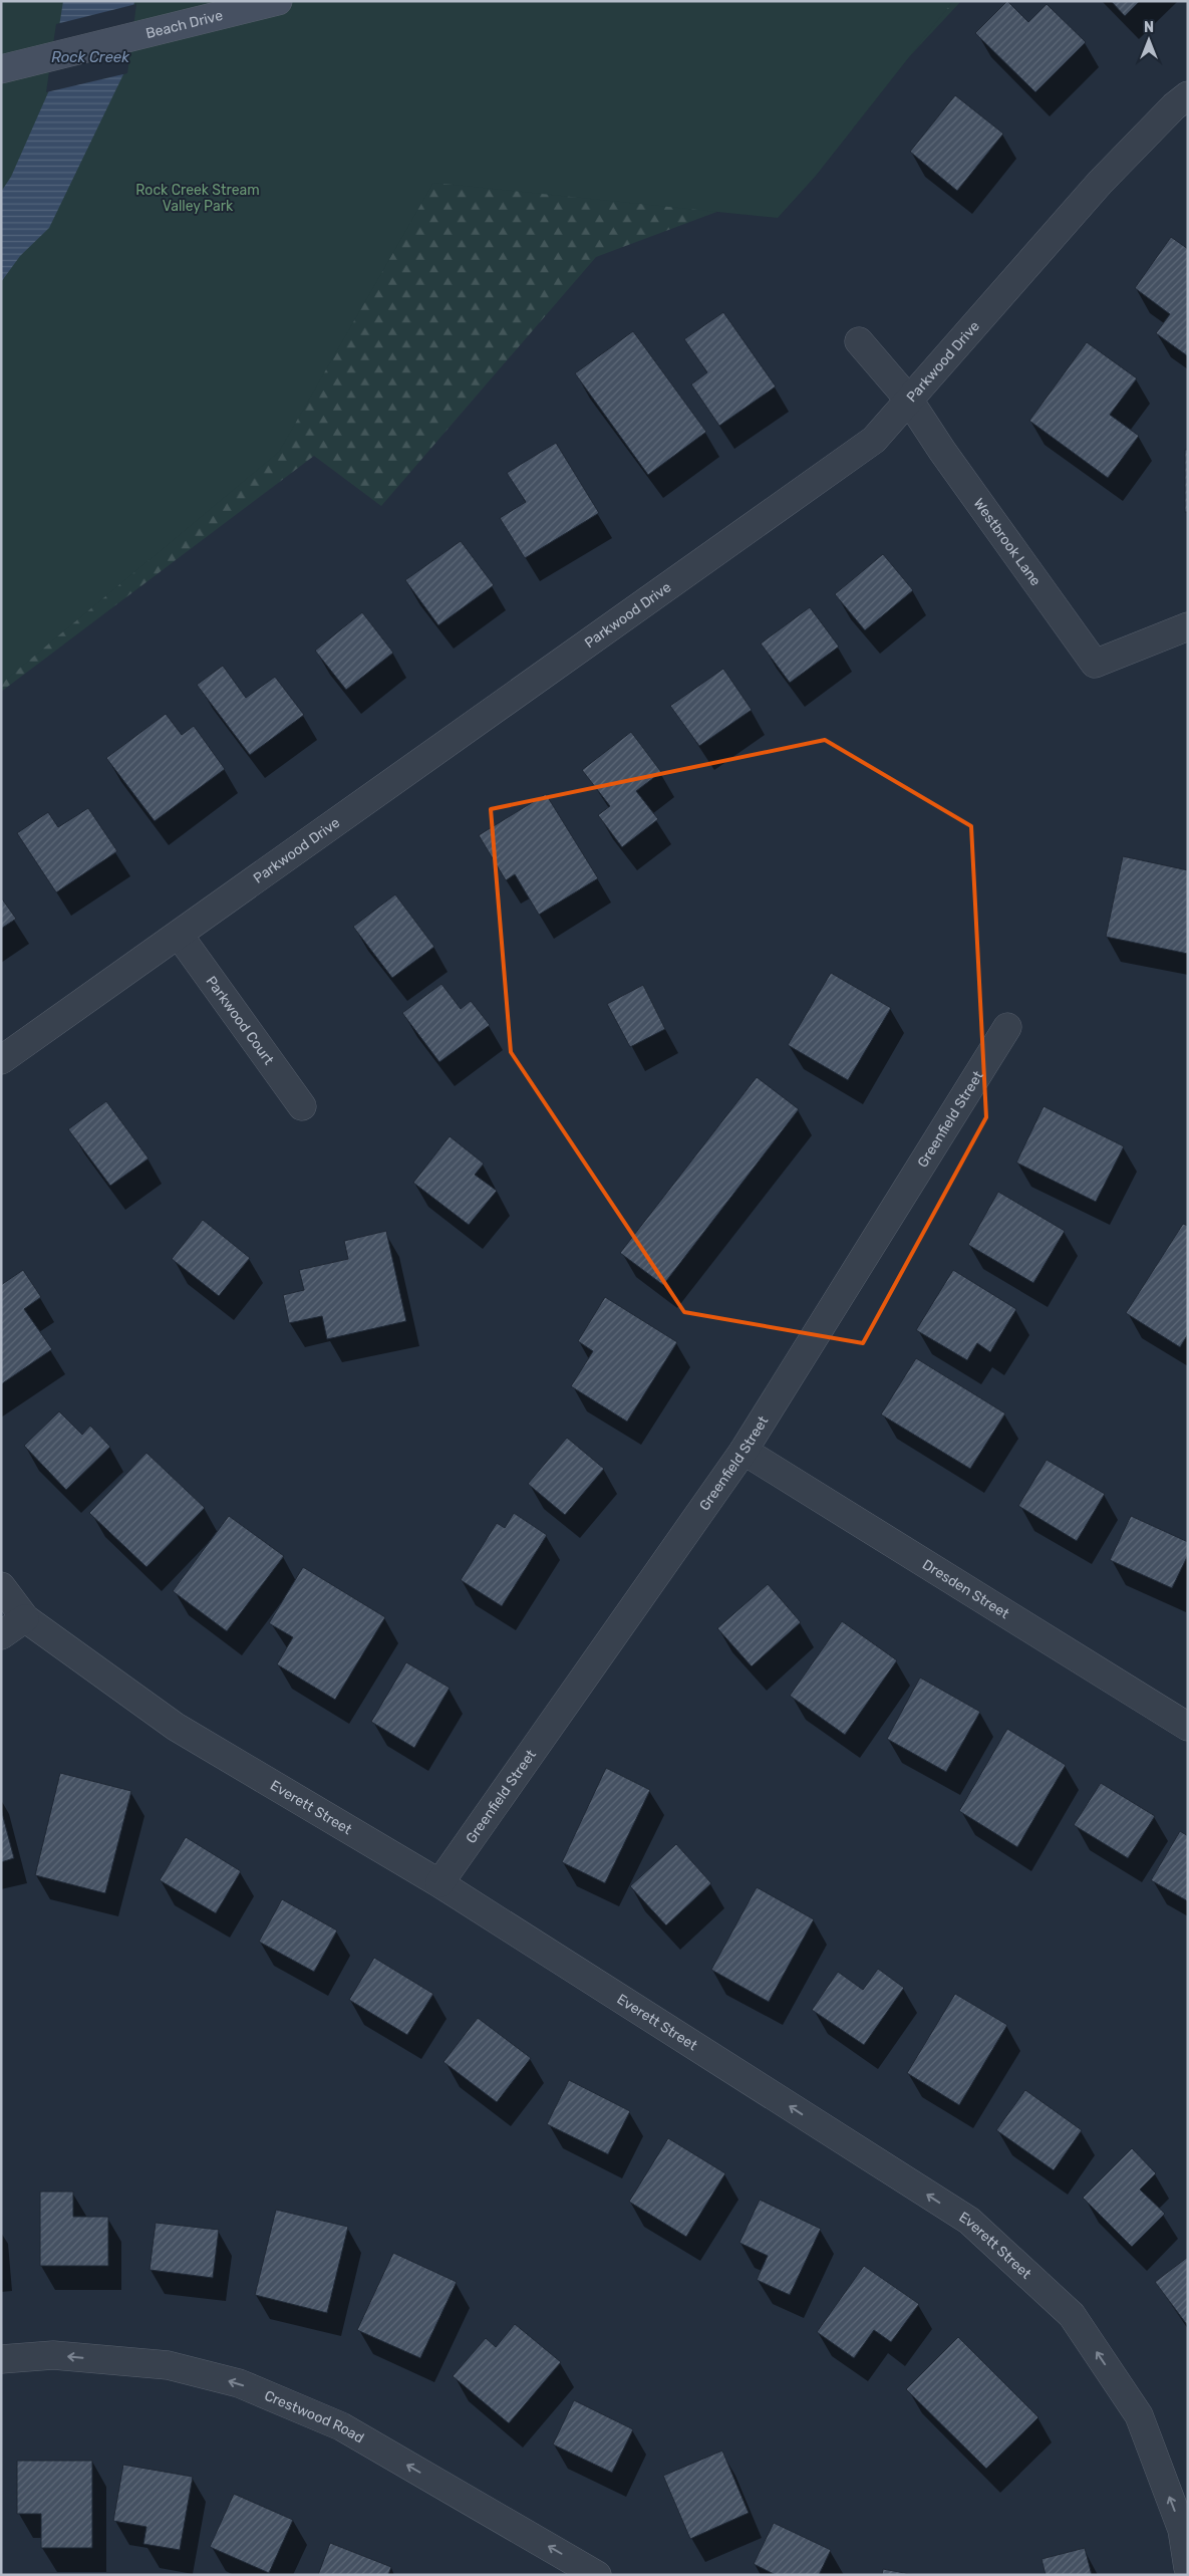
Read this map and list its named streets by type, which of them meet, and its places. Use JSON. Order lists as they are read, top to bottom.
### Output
{
  "streets": {
    "street": [
      "Beach Drive",
      "Parkwood Drive",
      "Westbrook Lane",
      "Parkwood Court",
      "Greenfield Street",
      "Dresden Street",
      "Everett Street",
      "Crestwood Road"
    ]
  },
  "crossings": [
    ["Parkwood Drive", "Westbrook Lane"],
    ["Parkwood Drive", "Parkwood Court"],
    ["Greenfield Street", "Dresden Street"],
    ["Greenfield Street", "Everett Street"]
  ],
  "one_way": ["Everett Street", "Crestwood Road"],
  "water": ["Rock Creek"],
  "parks": ["Rock Creek Stream Valley Park"],
  "north": "top"
}
